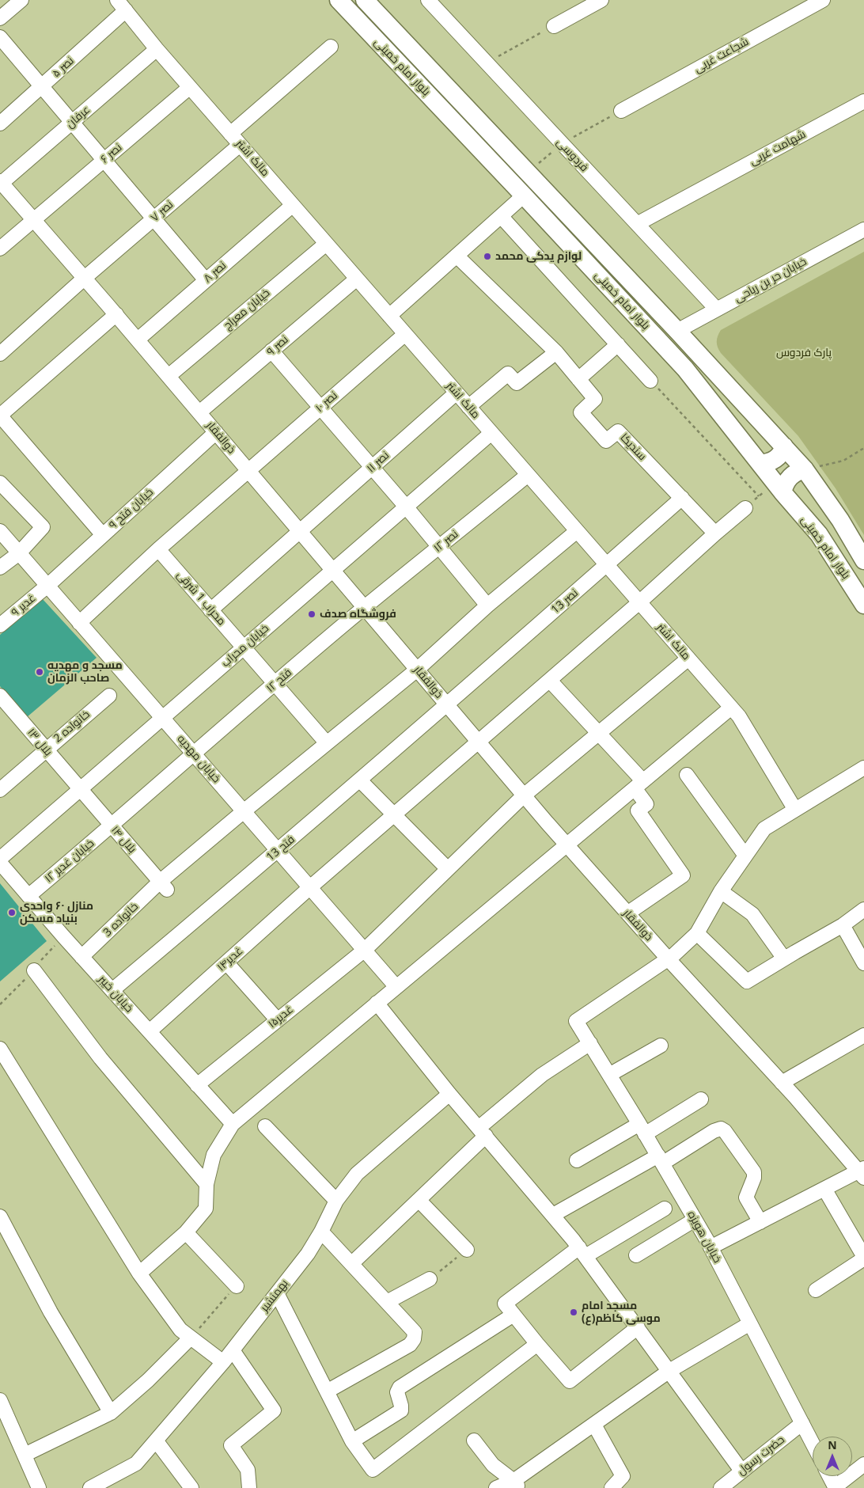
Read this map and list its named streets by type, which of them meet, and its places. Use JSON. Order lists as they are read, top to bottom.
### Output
{
  "streets": {
    "main road": ["بلوار امام خمینی"],
    "street": [
      "شجاعت غربی",
      "نصر ۵",
      "عرفان",
      "شهامت غربی",
      "نصر ۶",
      "فردوسی",
      "مالک اشتر",
      "نصر ۷",
      "نصر ۸",
      "خیابان حر بن ریاحی",
      "خیابان معراج",
      "نصر ۹",
      "نصر ۱۰",
      "ذوالفقار",
      "سندیکا",
      "نصر ۱۱",
      "خیابان فتح ۹",
      "نصر ۱۲",
      "محراب 1 شرقی",
      "نصر 13",
      "غدیر ۹",
      "خیابان محراب",
      "فتح ۱۲",
      "خانواده 2",
      "بلال ۱۳",
      "خیابان مهدیه",
      "بلال ۱۴",
      "فتح 13",
      "خیابان غدیر ۱۲",
      "خانواده 3",
      "غدیر۱۴",
      "خیابان خیبر",
      "غدیر۱۵",
      "خیابان هویزه",
      "بهمنشیر",
      "حضرت رسول"
    ]
  },
  "crossings": [
    ["نصر ۵", "مالک اشتر"],
    ["بلوار امام خمینی", "خیابان حر بن ریاحی"],
    ["عرفان", "مالک اشتر"],
    ["عرفان", "ذوالفقار"],
    ["شهامت غربی", "فردوسی"],
    ["نصر ۶", "مالک اشتر"],
    ["نصر ۶", "ذوالفقار"],
    ["فردوسی", "خیابان حر بن ریاحی"],
    ["مالک اشتر", "نصر ۷"],
    ["مالک اشتر", "نصر ۸"],
    ["مالک اشتر", "خیابان معراج"],
    ["مالک اشتر", "نصر ۹"],
    ["مالک اشتر", "نصر ۱۰"],
    ["مالک اشتر", "نصر ۱۱"],
    ["مالک اشتر", "نصر ۱۲"],
    ["مالک اشتر", "نصر 13"],
    ["مالک اشتر", "خیابان محراب"],
    ["مالک اشتر", "خانواده 3"],
    ["مالک اشتر", "غدیر۱۴"],
    ["مالک اشتر", "غدیر۱۵"],
    ["نصر ۷", "ذوالفقار"],
    ["نصر ۸", "ذوالفقار"],
    ["خیابان معراج", "ذوالفقار"],
    ["نصر ۹", "ذوالفقار"],
    ["نصر ۱۰", "ذوالفقار"],
    ["نصر ۱۰", "محراب 1 شرقی"],
    ["نصر ۱۰", "خیابان مهدیه"],
    ["ذوالفقار", "نصر ۱۱"],
    ["ذوالفقار", "خیابان فتح ۹"],
    ["ذوالفقار", "نصر ۱۲"],
    ["ذوالفقار", "نصر 13"],
    ["ذوالفقار", "خیابان محراب"],
    ["ذوالفقار", "فتح ۱۲"],
    ["ذوالفقار", "فتح 13"],
    ["ذوالفقار", "خانواده 3"],
    ["ذوالفقار", "غدیر۱۴"],
    ["ذوالفقار", "غدیر۱۵"],
    ["ذوالفقار", "خیابان هویزه"],
    ["سندیکا", "نصر 13"],
    ["نصر ۱۱", "محراب 1 شرقی"],
    ["خیابان فتح ۹", "غدیر ۹"],
    ["خیابان فتح ۹", "خیابان مهدیه"],
    ["نصر ۱۲", "فتح ۱۲"],
    ["محراب 1 شرقی", "خیابان محراب"],
    ["محراب 1 شرقی", "فتح ۱۲"],
    ["محراب 1 شرقی", "خانواده 3"],
    ["نصر 13", "فتح 13"],
    ["غدیر ۹", "خیابان مهدیه"],
    ["خیابان محراب", "بلال ۱۳"],
    ["خیابان محراب", "خیابان مهدیه"],
    ["خیابان محراب", "بلال ۱۴"],
    ["فتح ۱۲", "خیابان مهدیه"],
    ["فتح ۱۲", "بلال ۱۴"],
    ["فتح ۱۲", "خیابان غدیر ۱۲"],
    ["خانواده 2", "بلال ۱۳"],
    ["بلال ۱۳", "بلال ۱۴"],
    ["خیابان مهدیه", "فتح 13"],
    ["خیابان مهدیه", "خانواده 3"],
    ["خیابان مهدیه", "غدیر۱۴"],
    ["خیابان مهدیه", "غدیر۱۵"],
    ["بلال ۱۴", "خیابان غدیر ۱۲"],
    ["بلال ۱۴", "خانواده 3"],
    ["فتح 13", "خیابان خیبر"],
    ["خیابان غدیر ۱۲", "خیابان خیبر"],
    ["خانواده 3", "خیابان خیبر"],
    ["غدیر۱۴", "خیابان خیبر"],
    ["خیابان خیبر", "غدیر۱۵"],
    ["خیابان هویزه", "حضرت رسول"]
  ],
  "parks": ["پارک فردوس"],
  "places": [
    "لوازم یدکی محمد",
    "فروشگاه صدف",
    "مسجد و مهدیه صاحب الزمان",
    "منازل ۶۰ واحدی بنیاد مسکن",
    "مسجد امام موسی کاظم(ع)"
  ],
  "north": "top"
}
